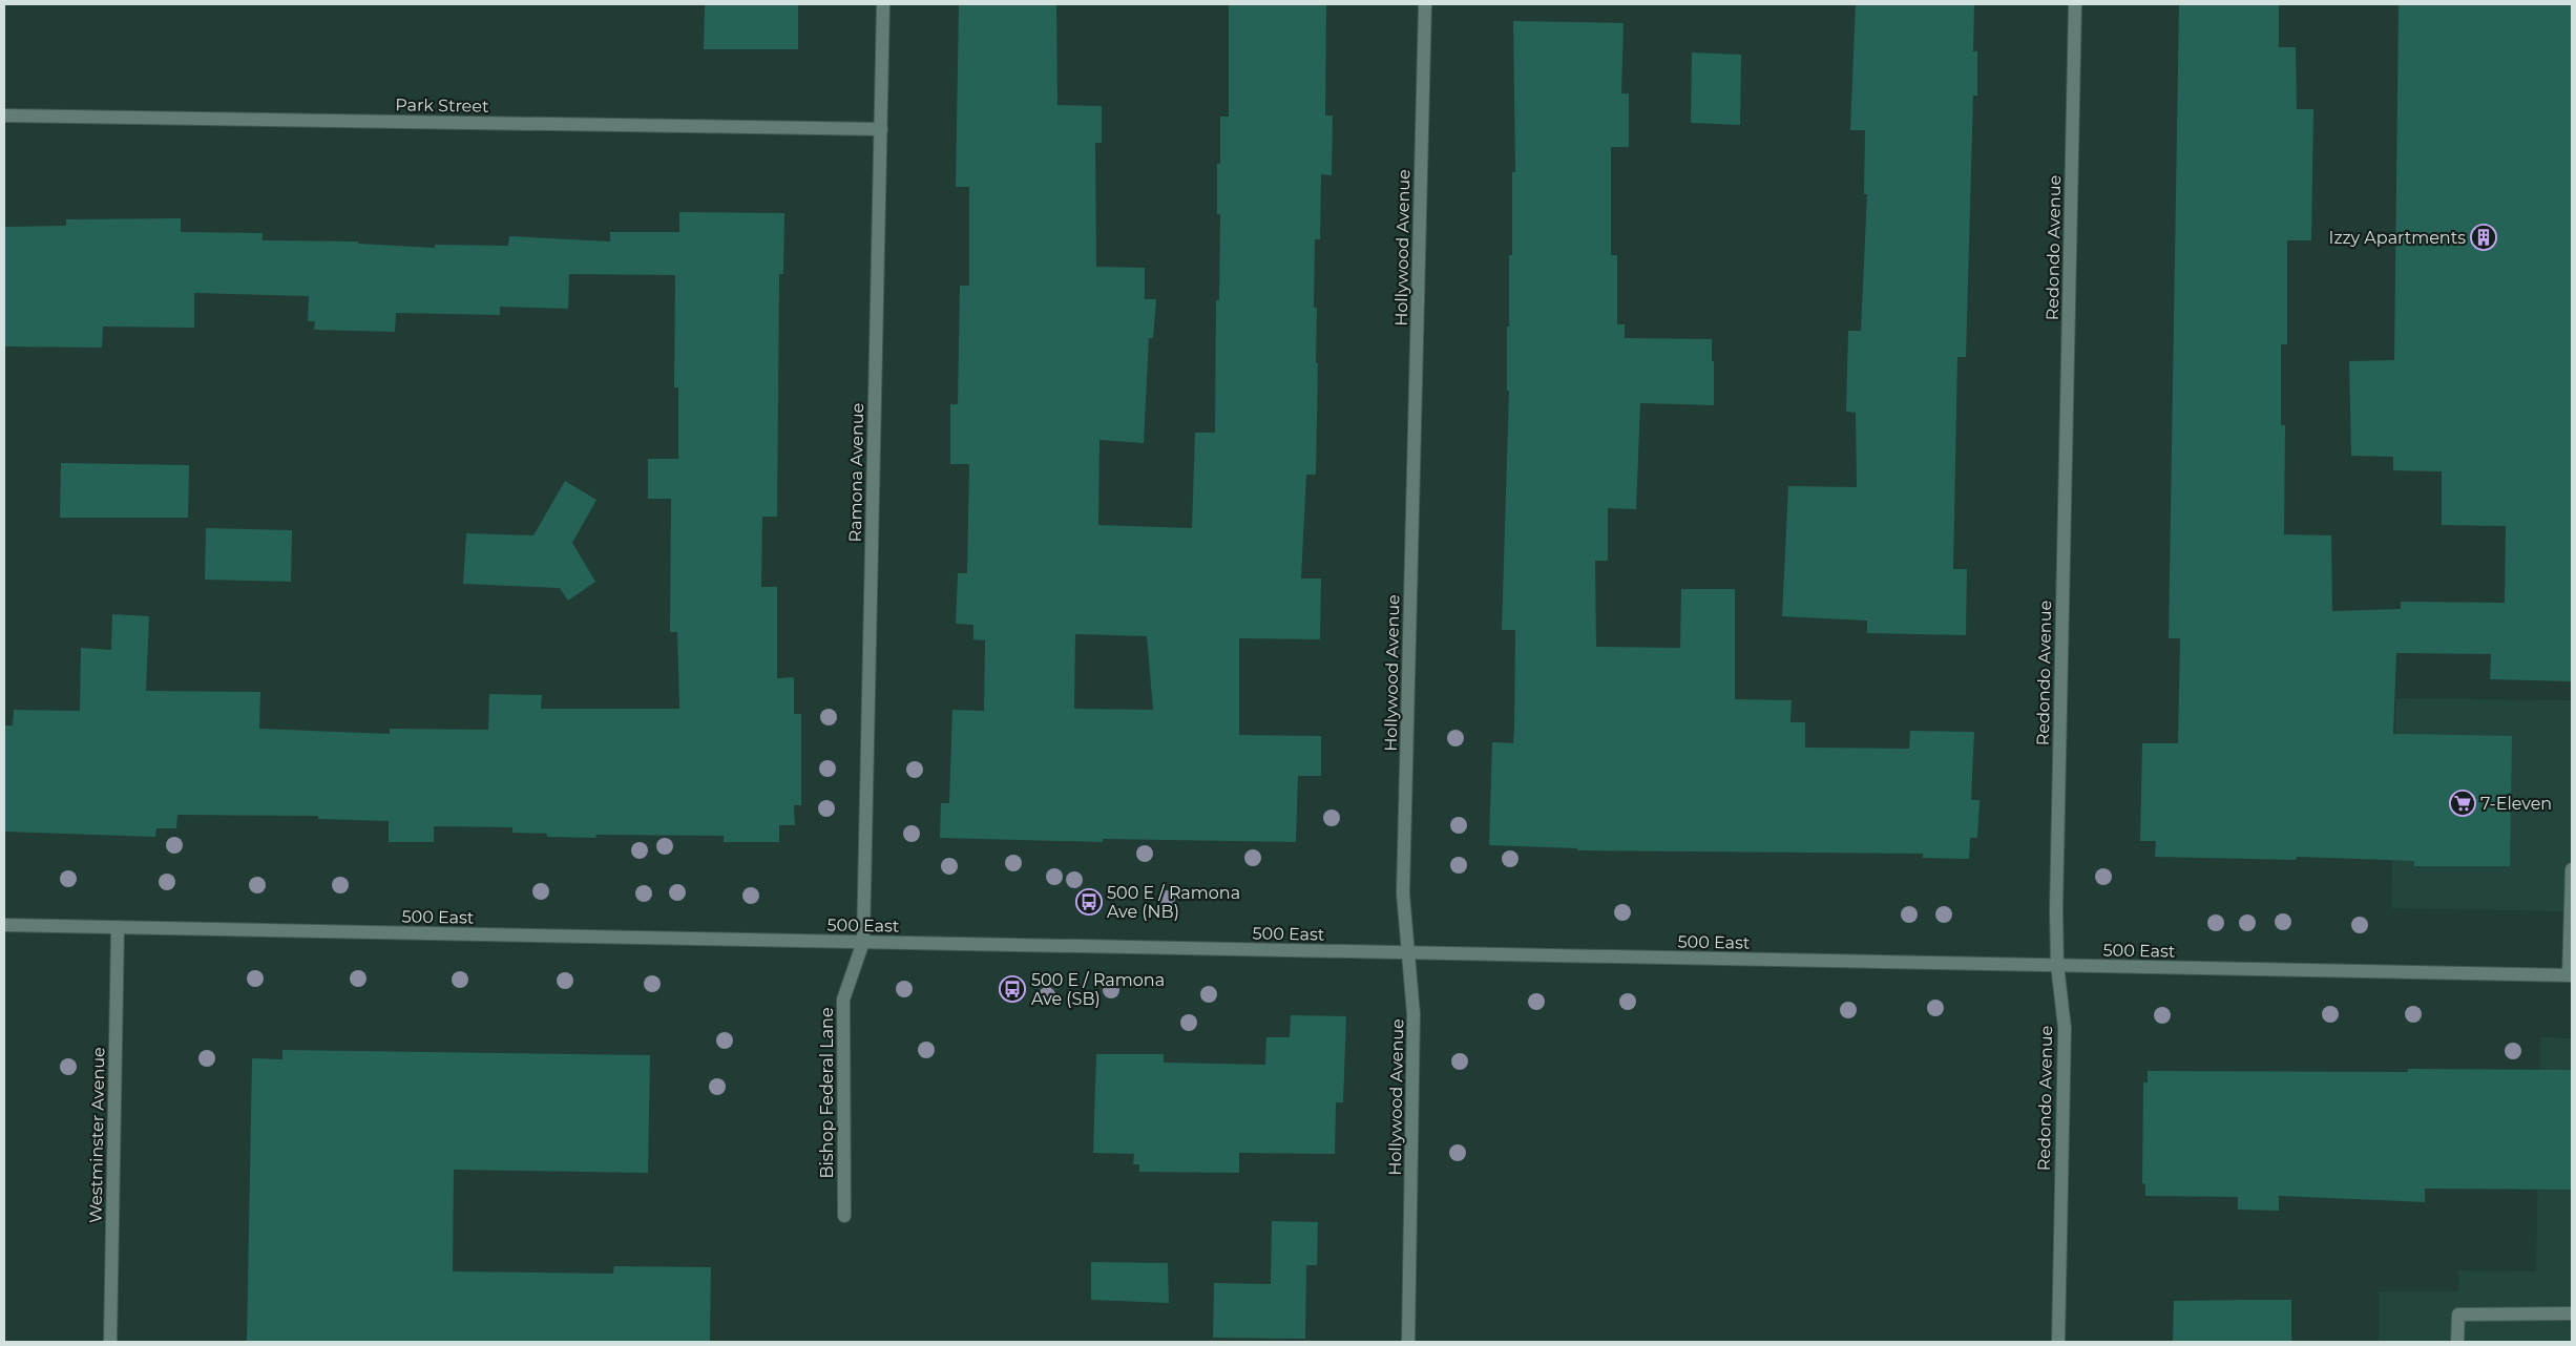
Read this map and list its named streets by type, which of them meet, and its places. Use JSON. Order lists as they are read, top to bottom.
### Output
{
  "streets": {
    "street": [
      "Park Street",
      "Hollywood Avenue",
      "Redondo Avenue",
      "Ramona Avenue",
      "500 East",
      "Bishop Federal Lane",
      "Westminster Avenue"
    ]
  },
  "crossings": [
    ["Park Street", "Ramona Avenue"],
    ["Hollywood Avenue", "500 East"],
    ["Redondo Avenue", "500 East"],
    ["Ramona Avenue", "500 East"],
    ["Ramona Avenue", "Bishop Federal Lane"],
    ["500 East", "Bishop Federal Lane"],
    ["500 East", "Westminster Avenue"]
  ],
  "places": {
    "building": ["Izzy Apartments"],
    "supermarket": ["7-Eleven"],
    "bus stop": ["500 E / Ramona Ave (NB)", "500 E / Ramona Ave (SB)"]
  }
}
